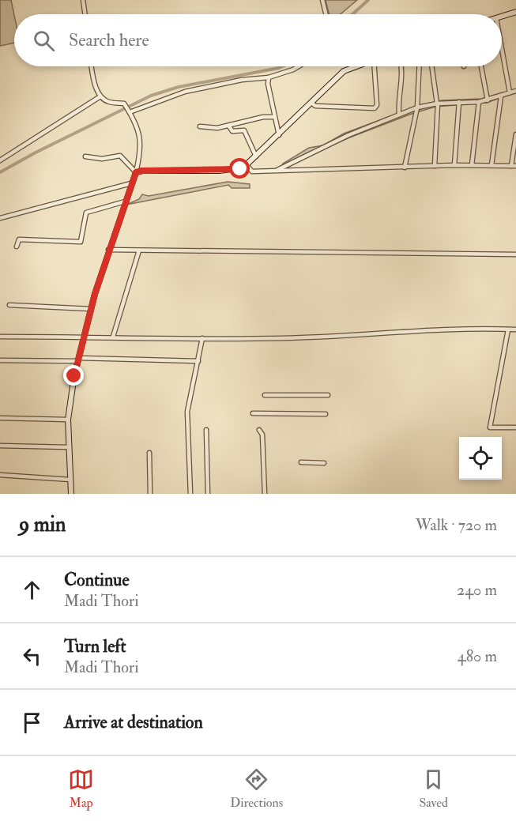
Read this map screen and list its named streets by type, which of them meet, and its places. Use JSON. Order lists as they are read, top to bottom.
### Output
{
  "page": {
    "search": "Search here",
    "heading": ["9 min", "Walk · 720 m"],
    "list": [
      ["Continue", "Madi Thori", "240 m"],
      ["Turn left", "Madi Thori", "480 m"],
      "Arrive at destination"
    ],
    "nav": ["Map", "Directions", "Saved"]
  }
}
